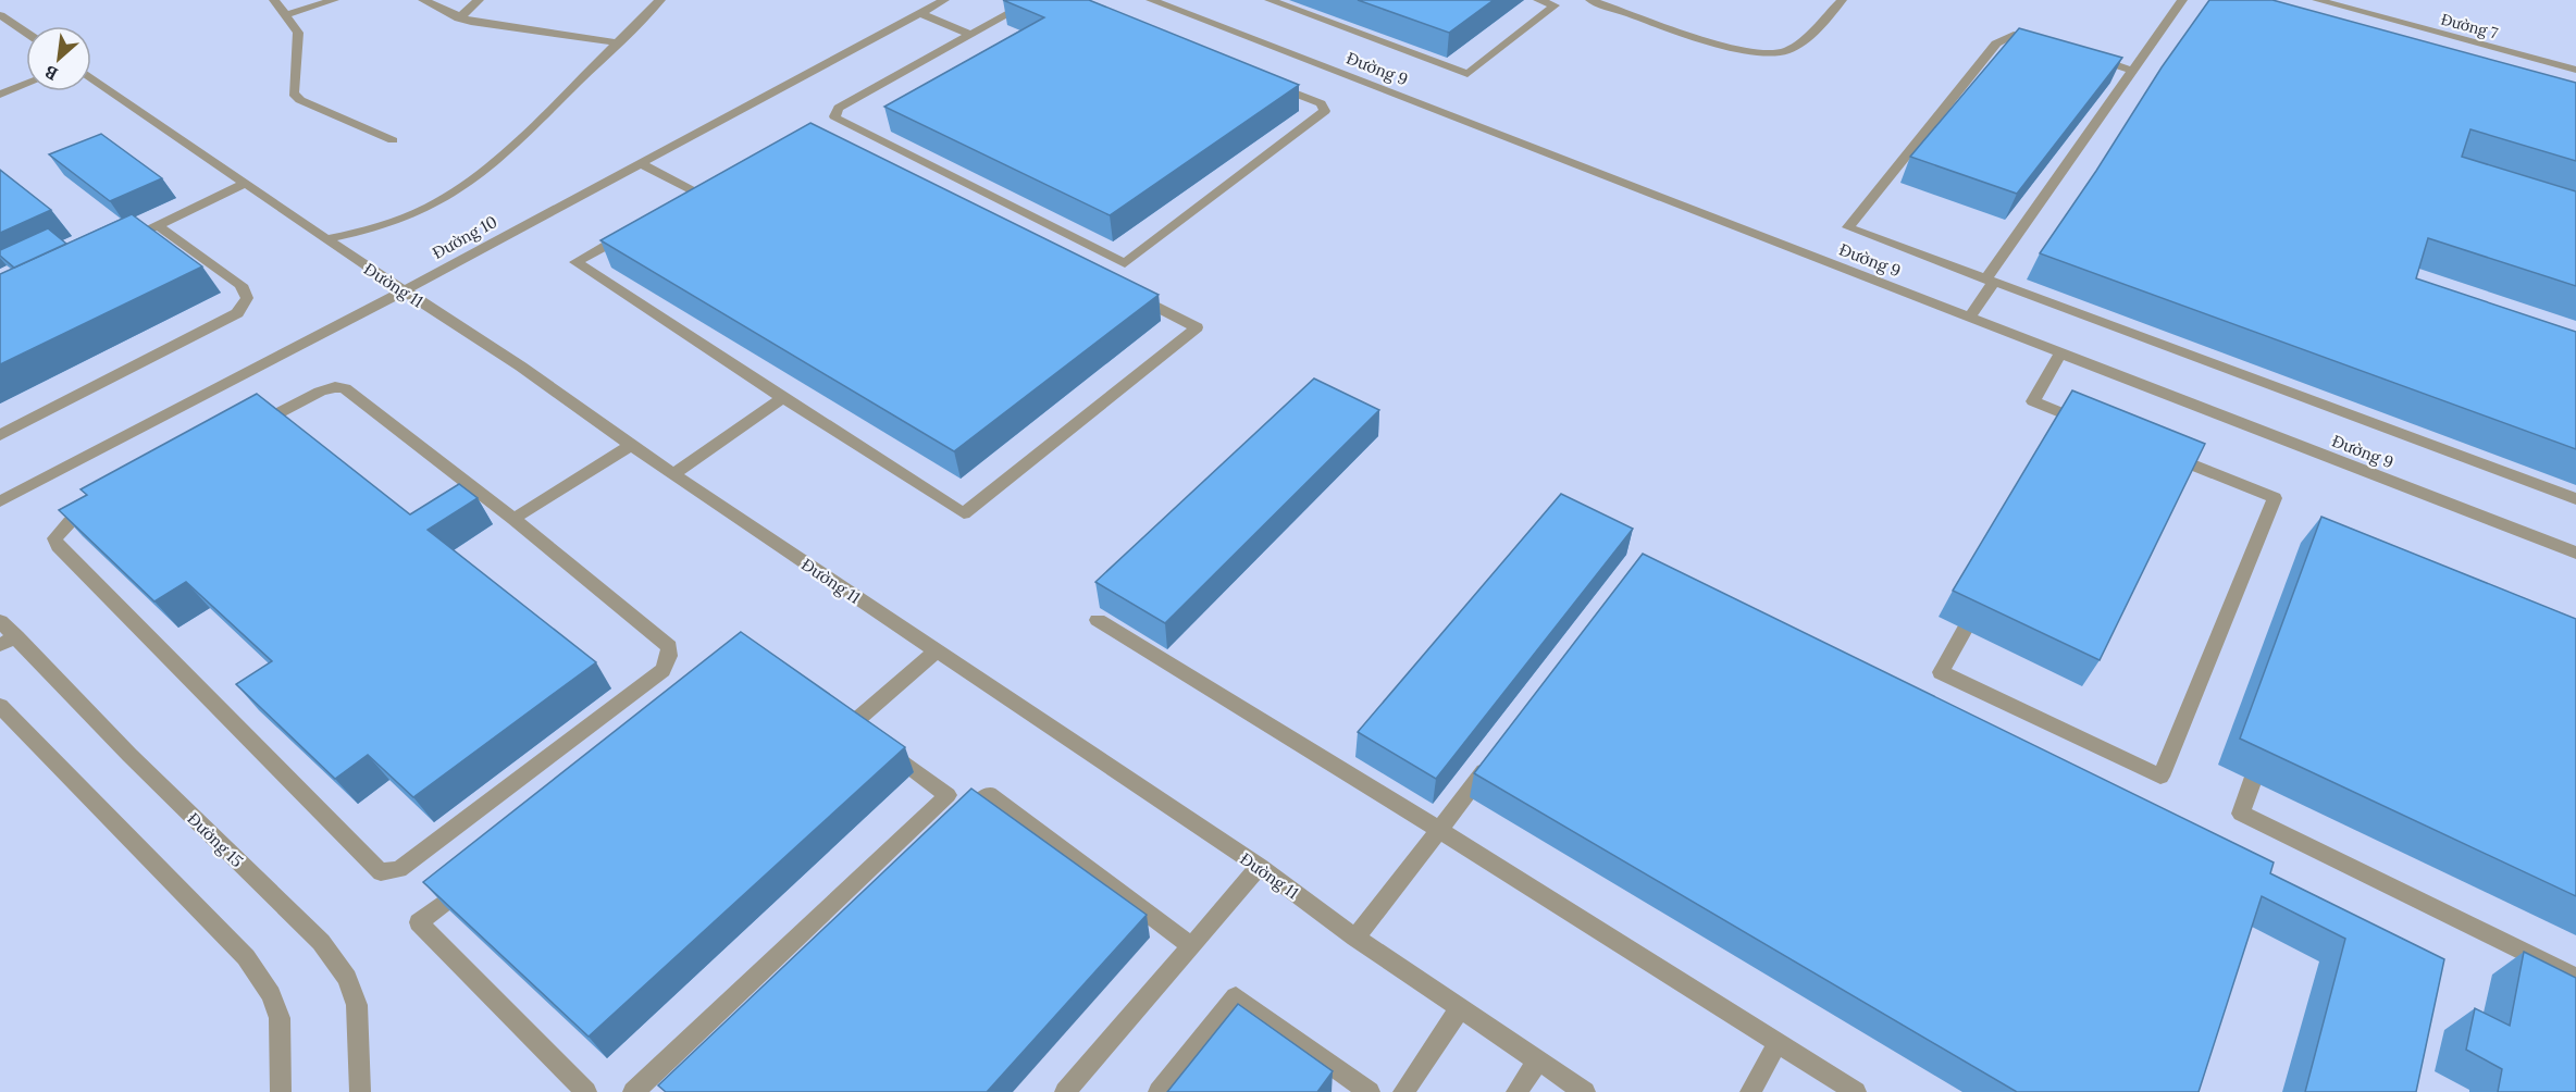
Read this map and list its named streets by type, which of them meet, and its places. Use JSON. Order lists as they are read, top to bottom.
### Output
{
  "streets": {
    "street": [
      "Đường 7",
      "Đường 9",
      "Đường 10",
      "Đường 11",
      "Đường 15"
    ]
  },
  "crossings": [
    ["Đường 10", "Đường 11"]
  ],
  "north": "bottom left"
}
